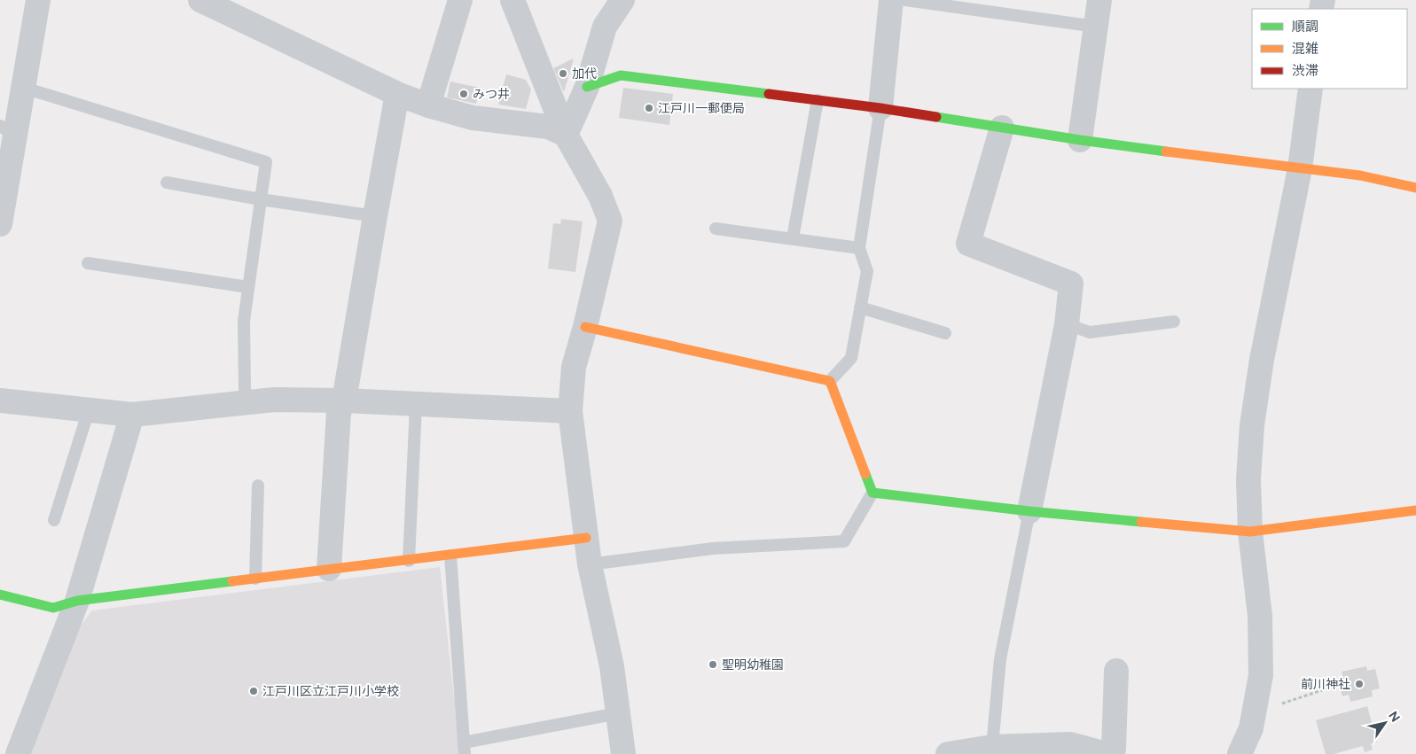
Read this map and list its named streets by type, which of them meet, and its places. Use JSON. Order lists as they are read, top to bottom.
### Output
{
  "places": [
    "加代",
    "みつ井",
    "江戸川一郵便局",
    "聖明幼稚園",
    "前川神社",
    "江戸川区立江戸川小学校"
  ],
  "legend": ["順調", "混雑", "渋滞"],
  "north": "top right"
}
